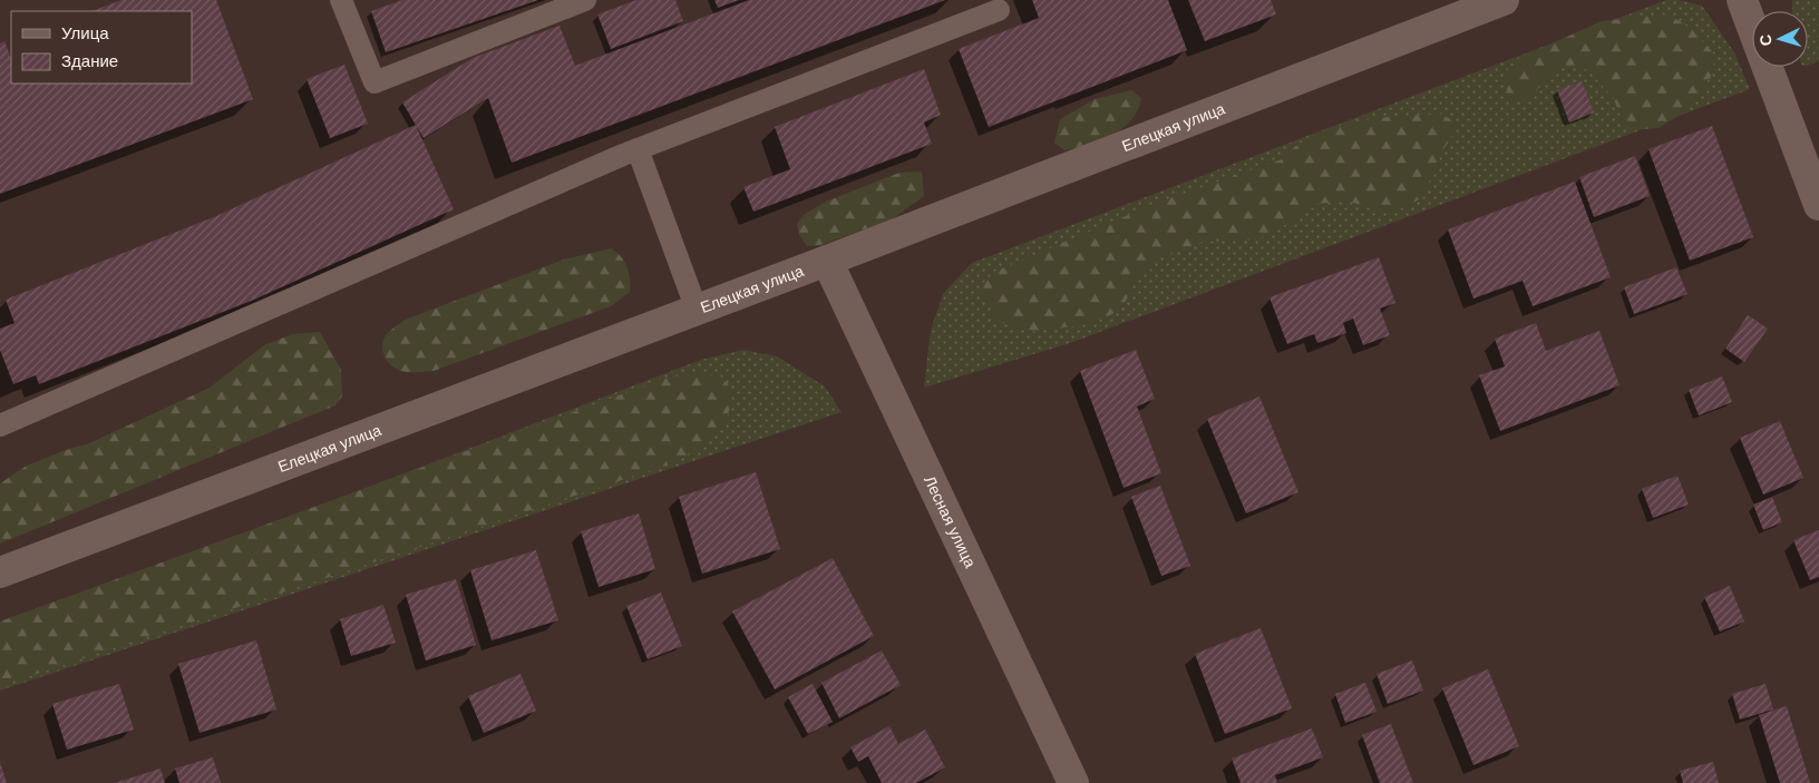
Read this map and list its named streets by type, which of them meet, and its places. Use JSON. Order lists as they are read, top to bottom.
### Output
{
  "streets": {
    "main road": ["Елецкая улица", "Лесная улица"]
  },
  "crossings": [
    ["Елецкая улица", "Лесная улица"]
  ],
  "legend": ["Улица", "Здание"],
  "north": "left"
}
